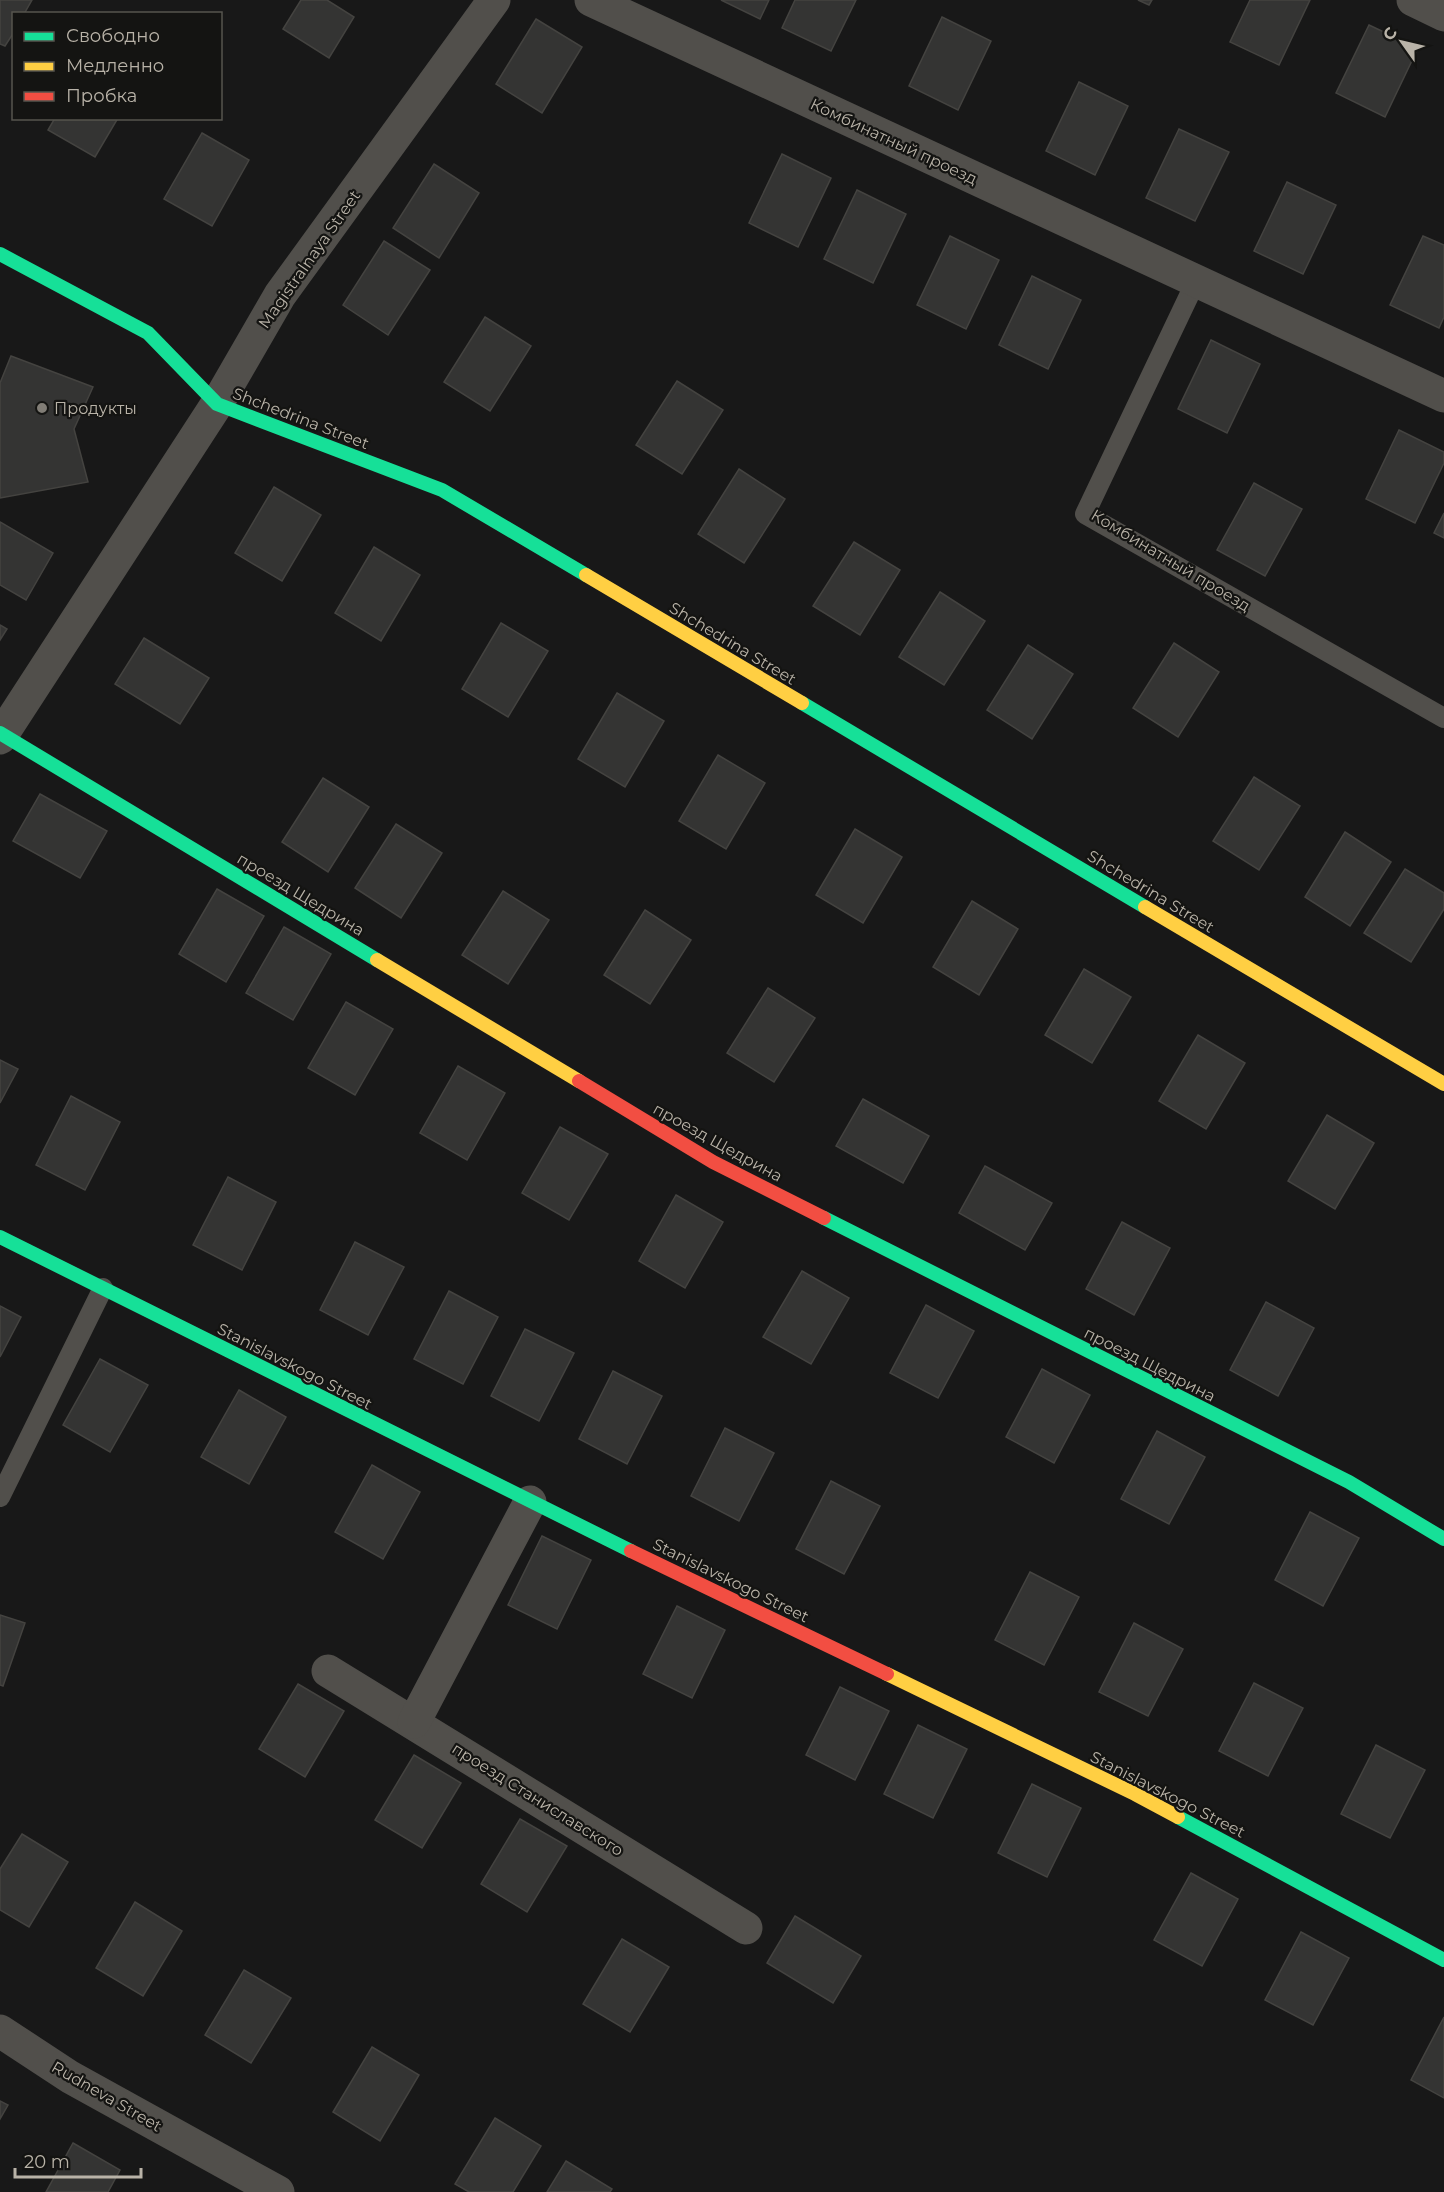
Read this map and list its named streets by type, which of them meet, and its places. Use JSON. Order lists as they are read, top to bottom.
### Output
{
  "streets": {
    "street": [
      "Комбинатный проезд",
      "Magistralnaya Street",
      "Shchedrina Street",
      "проезд Щедрина",
      "Stanislavskogo Street",
      "проезд Станиславского",
      "Rudneva Street"
    ]
  },
  "crossings": [
    ["Magistralnaya Street", "Shchedrina Street"],
    ["Magistralnaya Street", "проезд Щедрина"]
  ],
  "places": ["Продукты"],
  "legend": ["Свободно", "Медленно", "Пробка"],
  "scale_bar": "20 m",
  "north": "top left"
}
